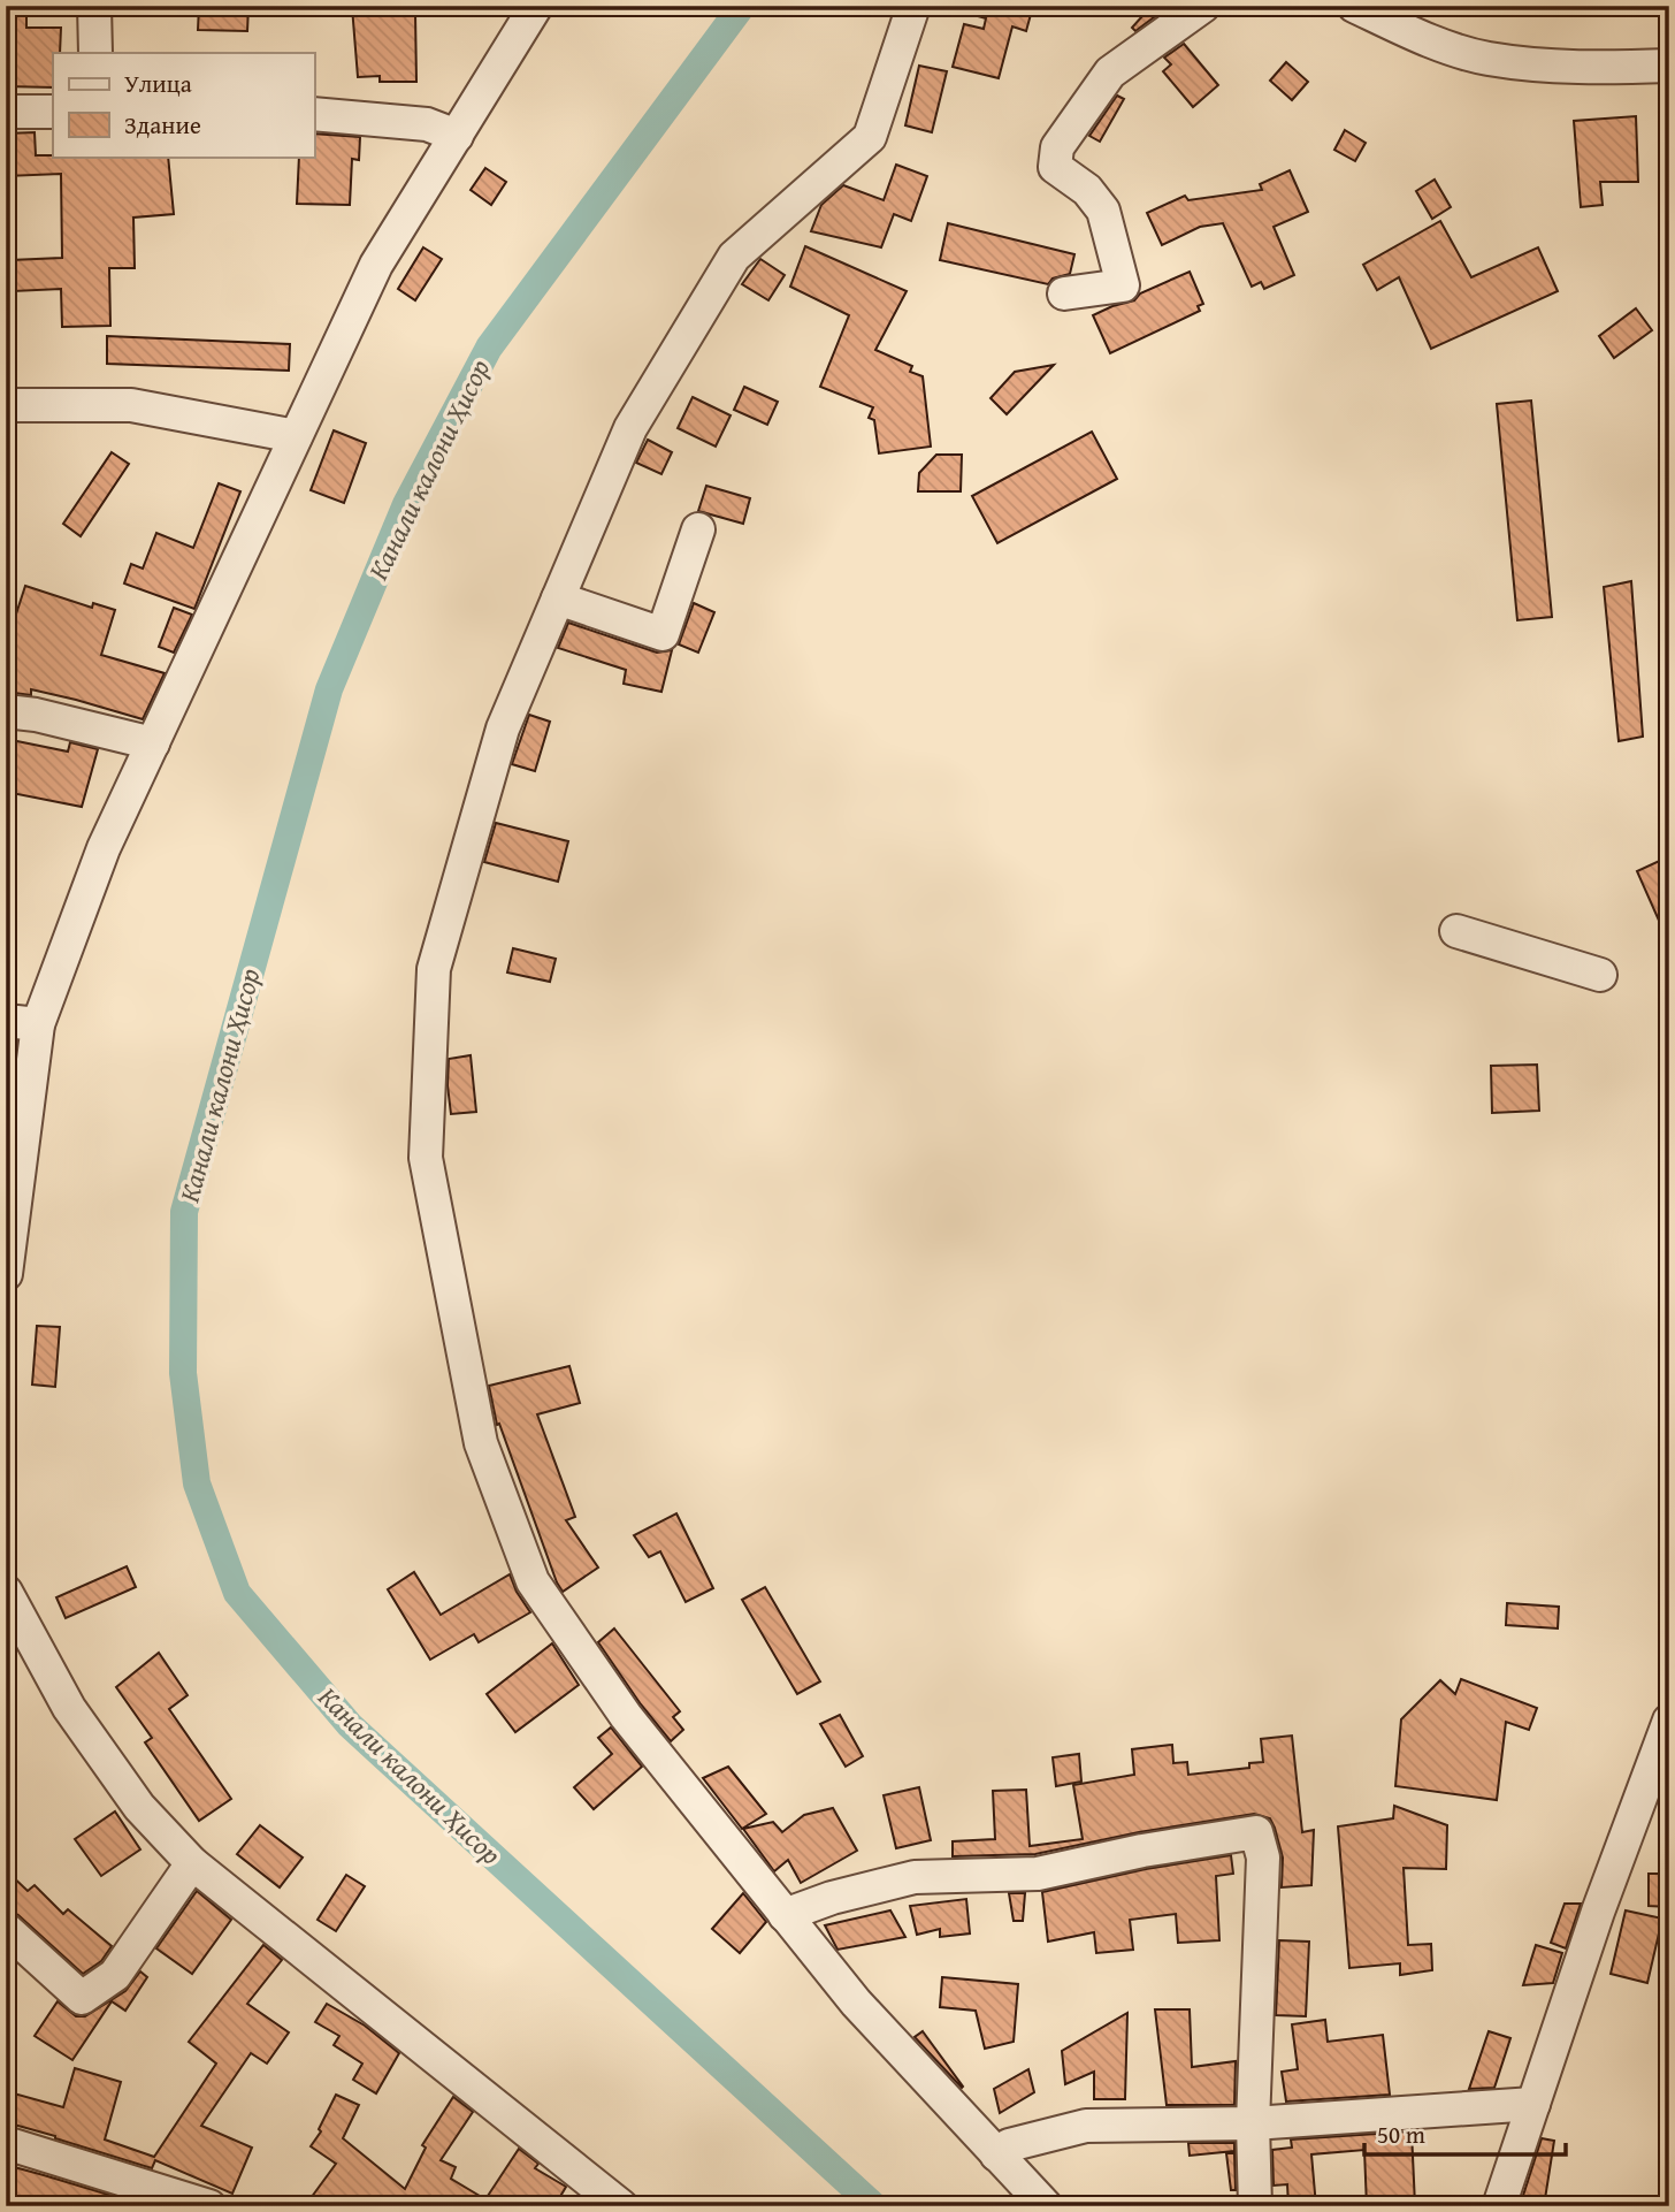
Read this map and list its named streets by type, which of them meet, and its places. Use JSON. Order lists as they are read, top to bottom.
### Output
{
  "water": ["Канали калони Ҳисор"],
  "legend": ["Улица", "Здание"],
  "scale_bar": "50 m"
}
